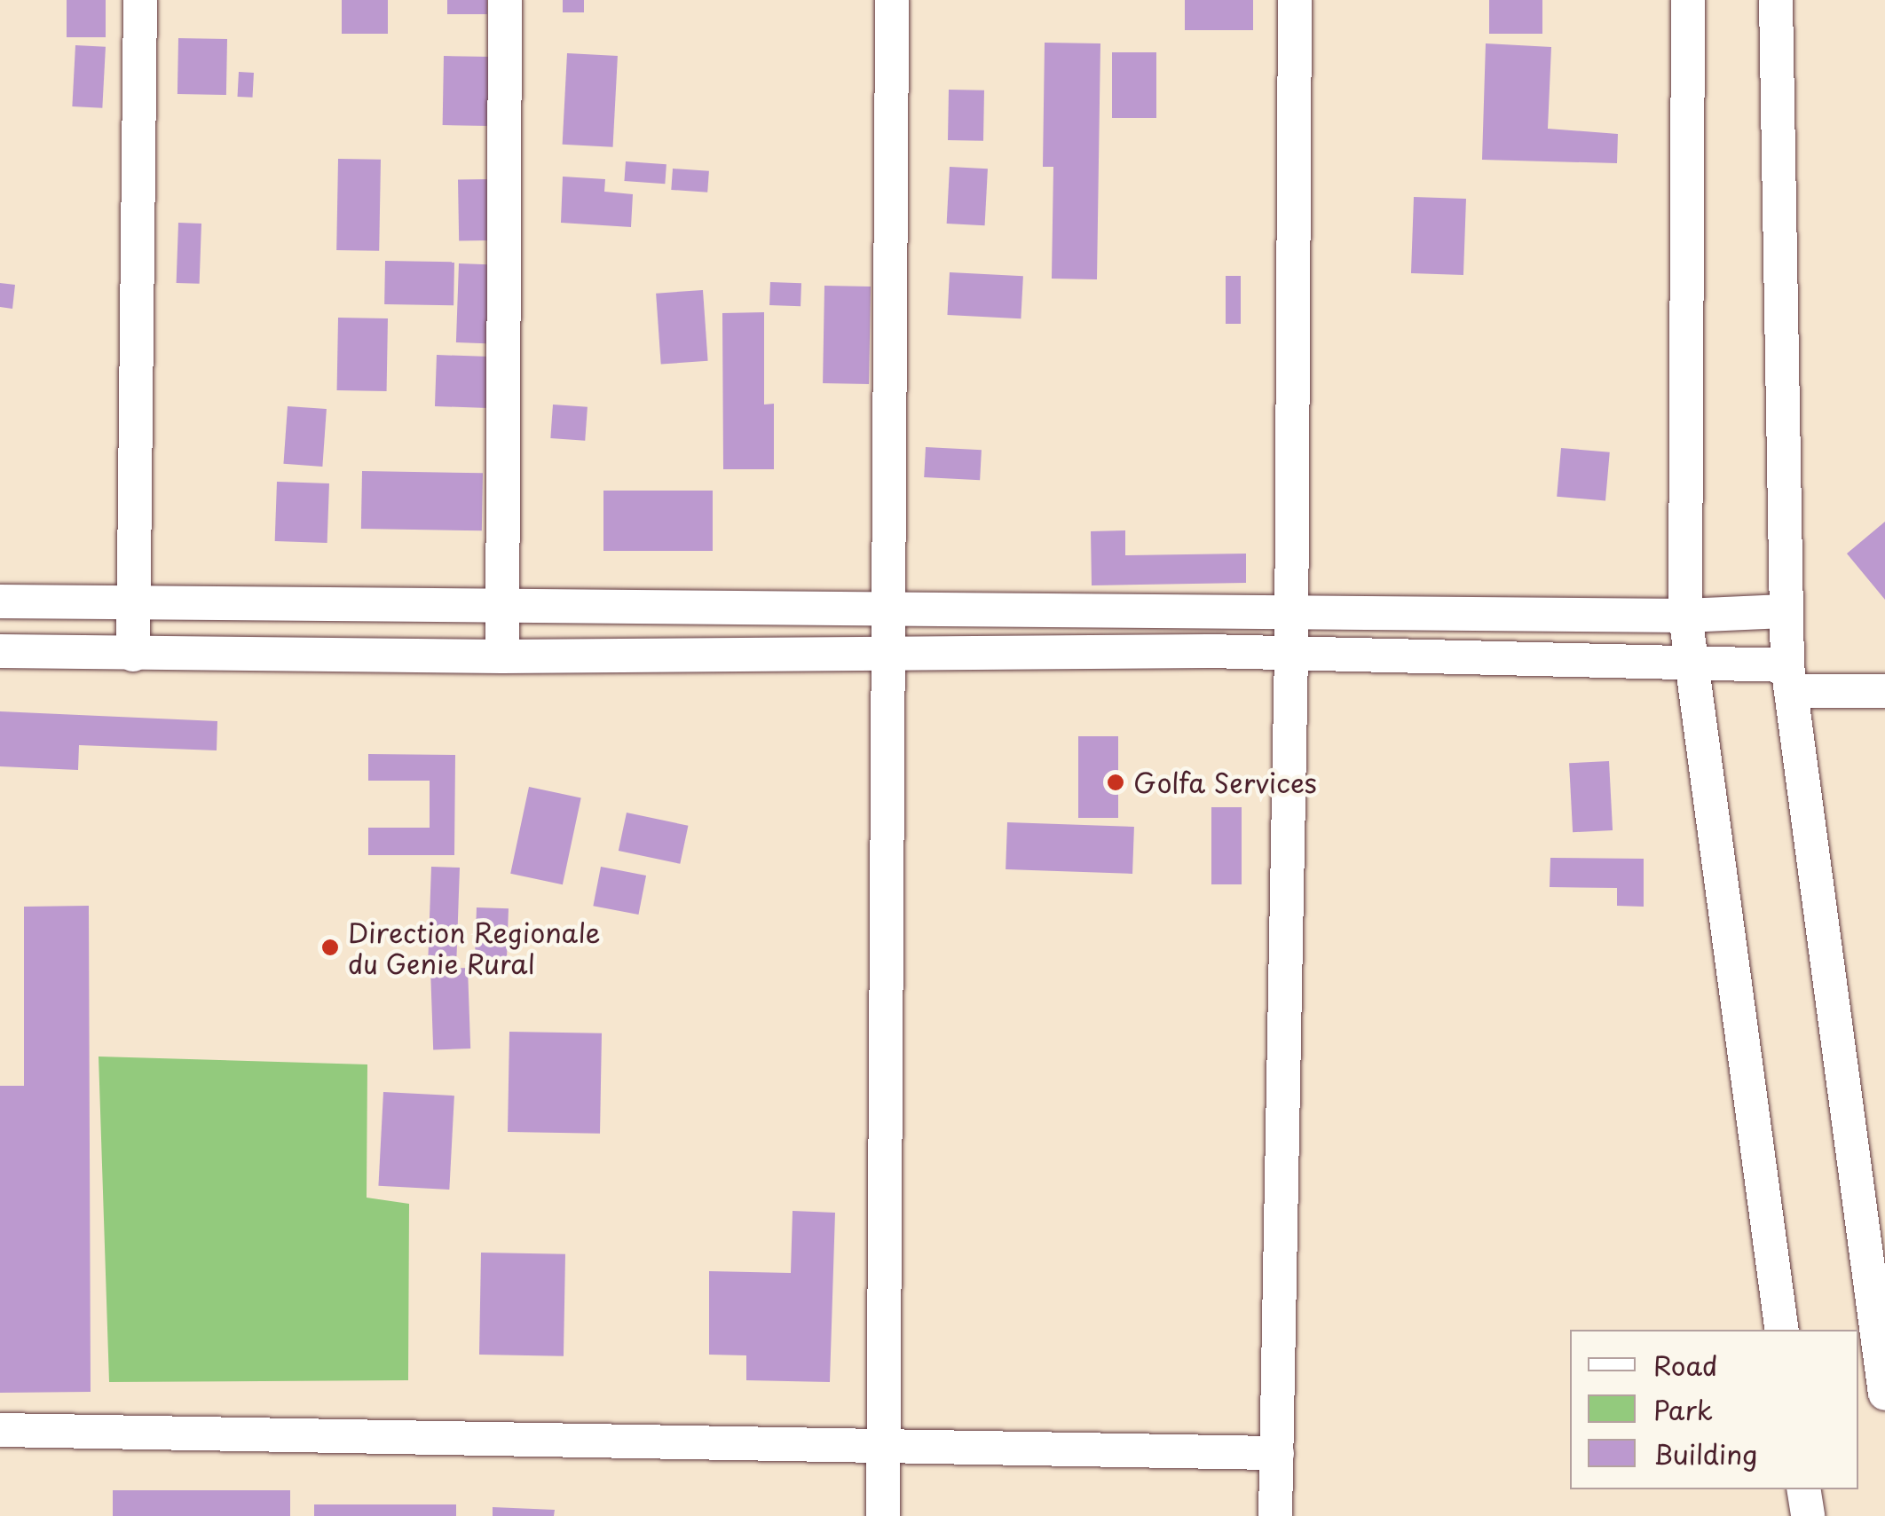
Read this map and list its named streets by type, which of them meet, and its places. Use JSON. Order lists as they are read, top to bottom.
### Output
{
  "places": ["Golfa Services", "Direction Regionale du Genie Rural"],
  "legend": ["Road", "Park", "Building"]
}
